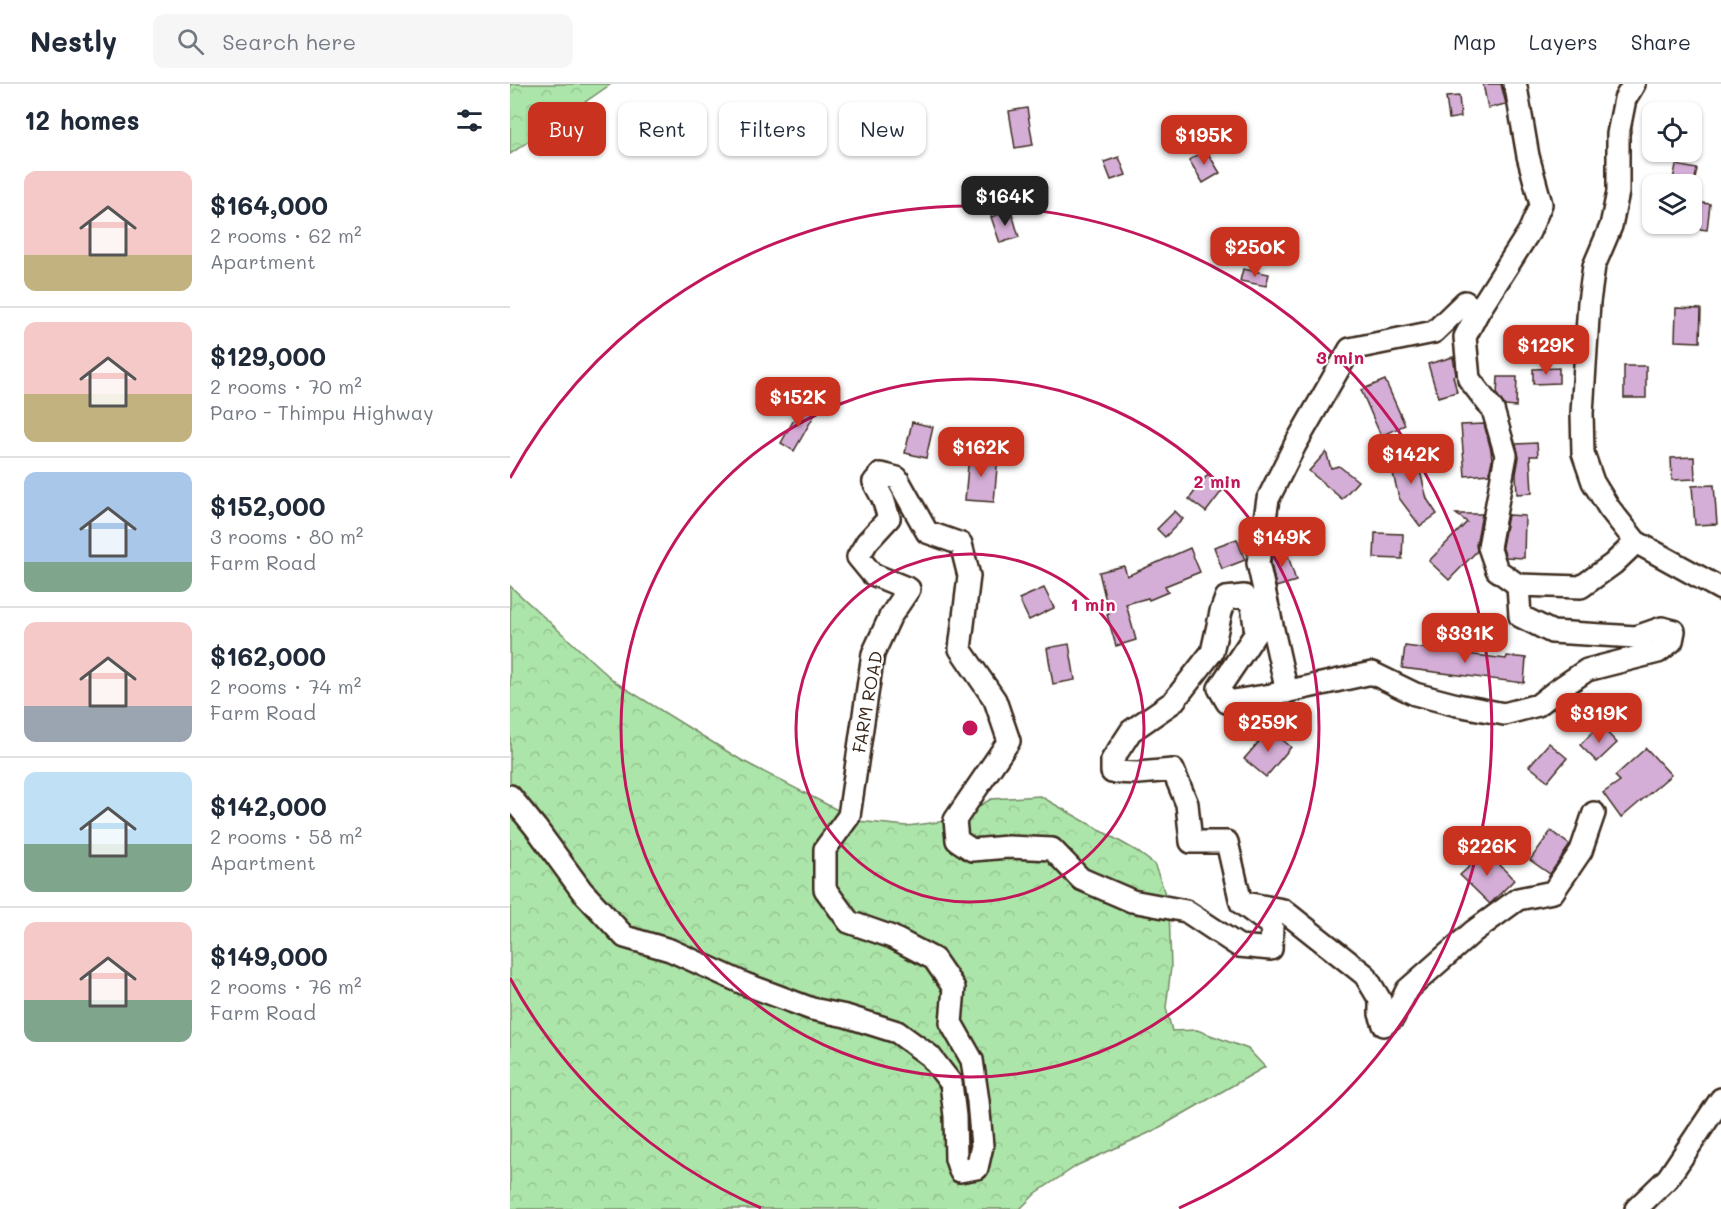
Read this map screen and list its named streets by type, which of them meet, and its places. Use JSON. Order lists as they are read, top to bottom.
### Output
{
  "streets": {
    "street": ["FARM ROAD"]
  },
  "page": {
    "header": "Nestly",
    "search": "Search here",
    "nav": ["Map", "Layers", "Share"],
    "heading": "12 homes",
    "chip": [
      "Buy",
      "Rent",
      "Filters",
      "New"
    ],
    "price": [
      "$195K",
      "$164K",
      "$250K",
      "$129K",
      "$152K",
      "$162K",
      "$142K",
      "$149K",
      "$331K",
      "$319K",
      "$259K",
      "$226K"
    ],
    "list": [
      {
        "name": "$164,000",
        "note": "2 rooms · 62 m² · Apartment"
      },
      {
        "name": "$129,000",
        "note": "2 rooms · 70 m² · Paro - Thimpu Highway"
      },
      {
        "name": "$152,000",
        "note": "3 rooms · 80 m² · Farm Road"
      },
      {
        "name": "$162,000",
        "note": "2 rooms · 74 m² · Farm Road"
      },
      {
        "name": "$142,000",
        "note": "2 rooms · 58 m² · Apartment"
      },
      {
        "name": "$149,000",
        "note": "2 rooms · 76 m² · Farm Road"
      }
    ]
  },
  "rings": ["3 min", "2 min", "1 min"]
}
